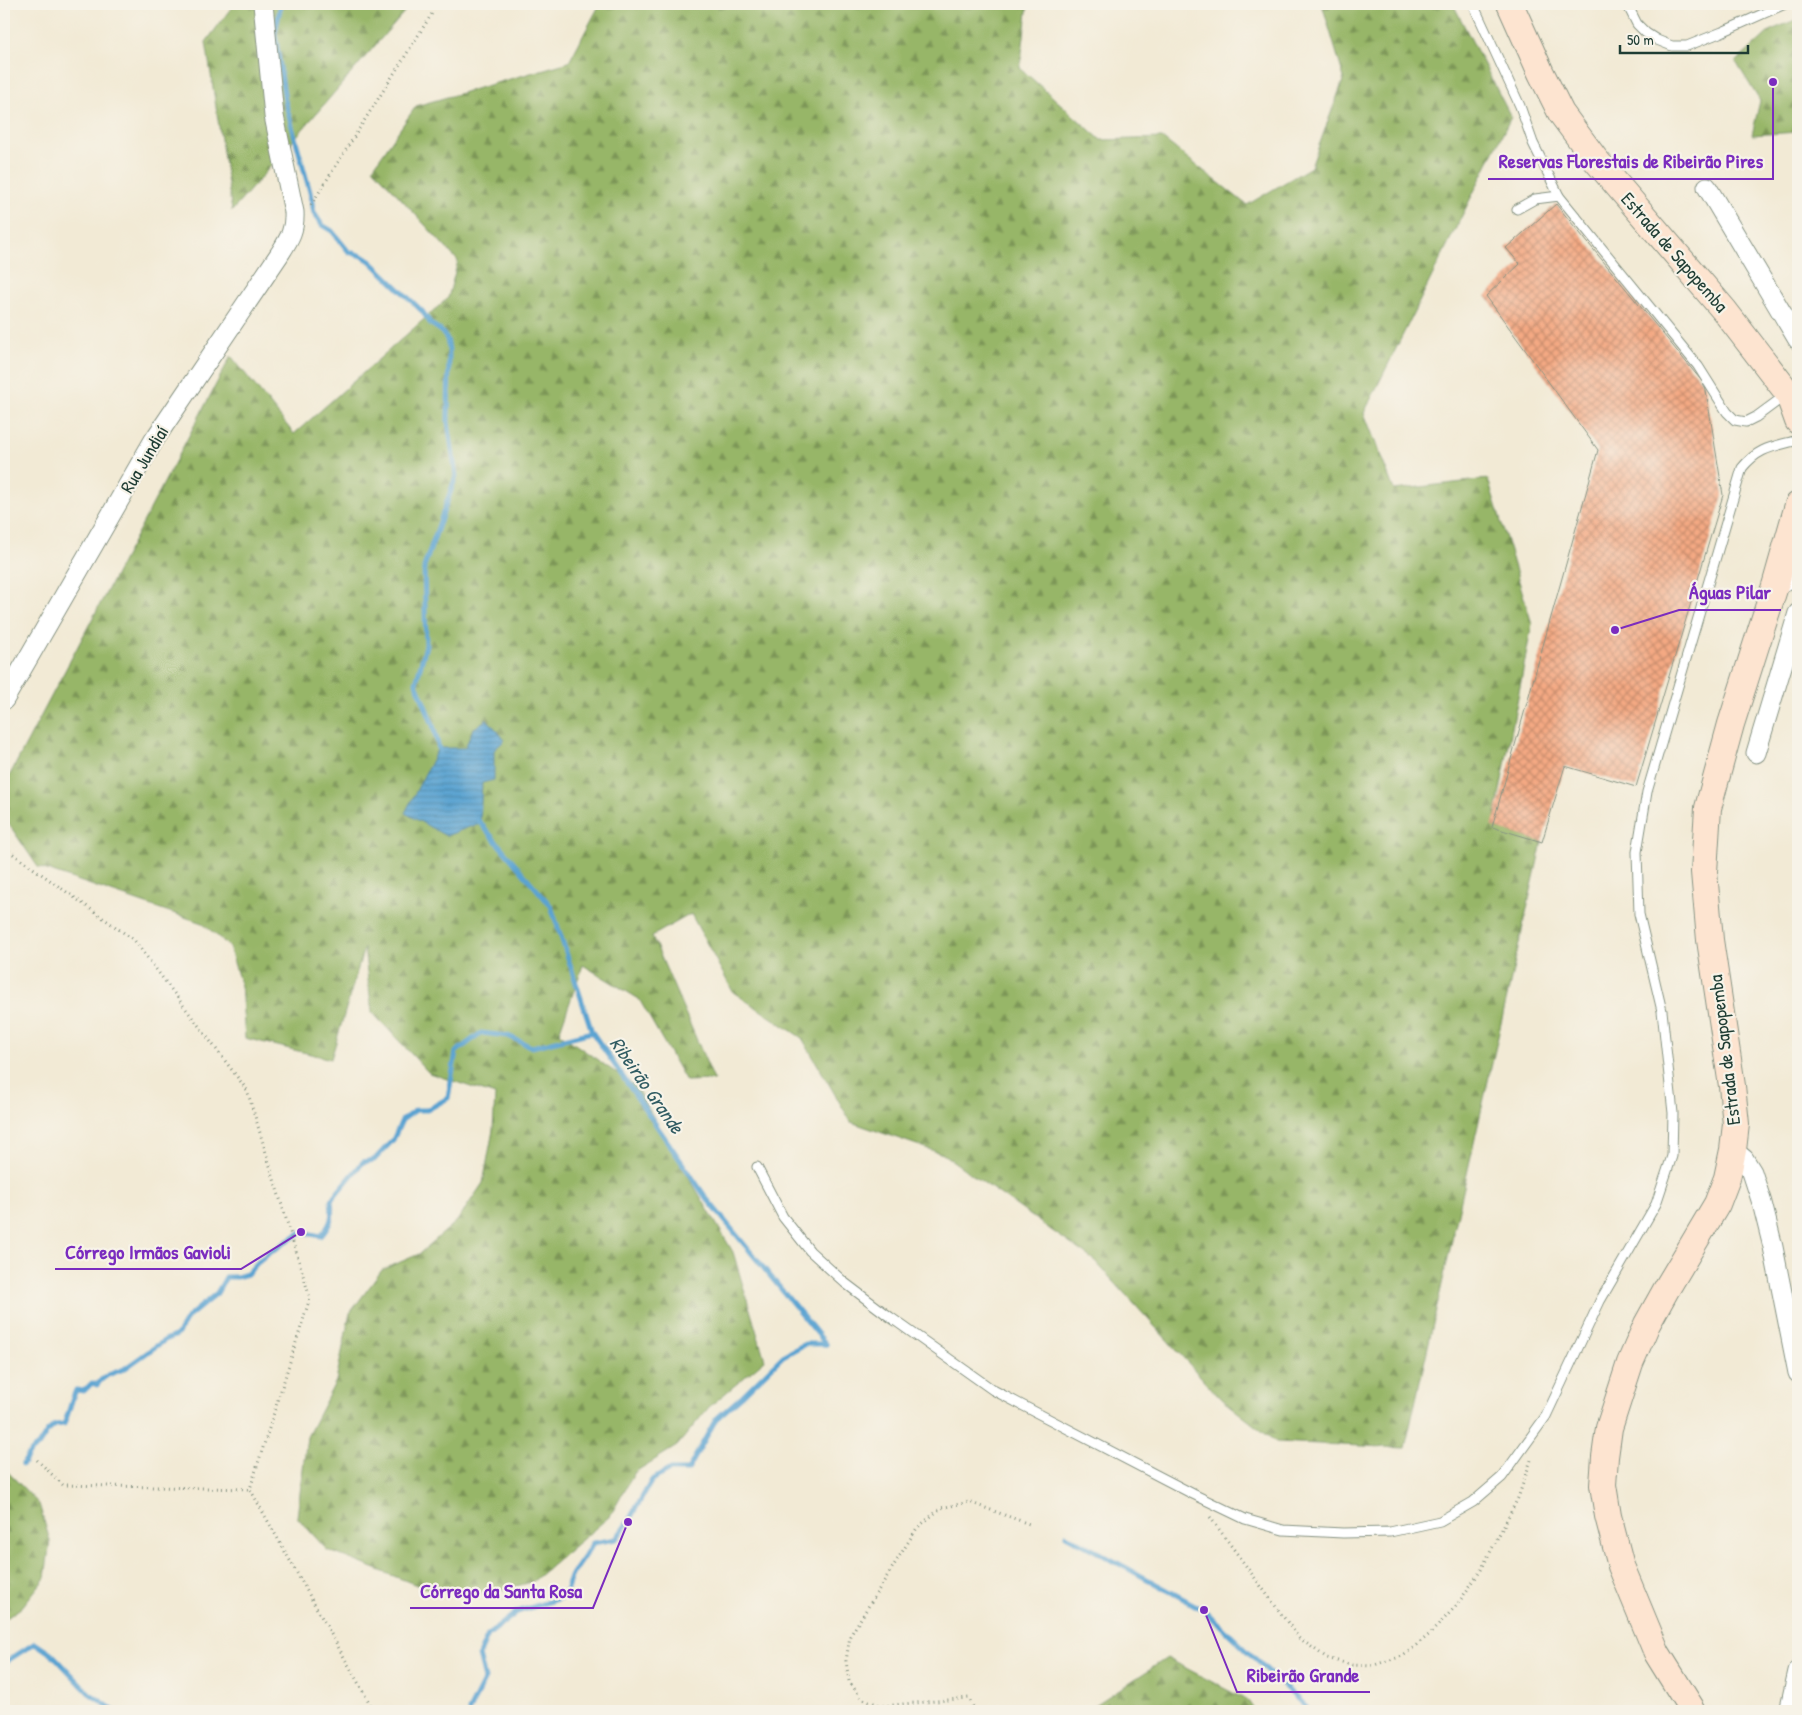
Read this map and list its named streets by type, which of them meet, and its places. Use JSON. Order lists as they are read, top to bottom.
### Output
{
  "streets": {
    "main road": ["Estrada de Sapopemba"],
    "street": ["Rua Jundiaí"]
  },
  "water": ["Ribeirão Grande"],
  "places": [
    "Reservas Florestais de Ribeirão Pires",
    "Águas Pilar",
    "Córrego Irmãos Gavioli",
    "Córrego da Santa Rosa",
    "Ribeirão Grande"
  ],
  "scale_bar": "50 m"
}
